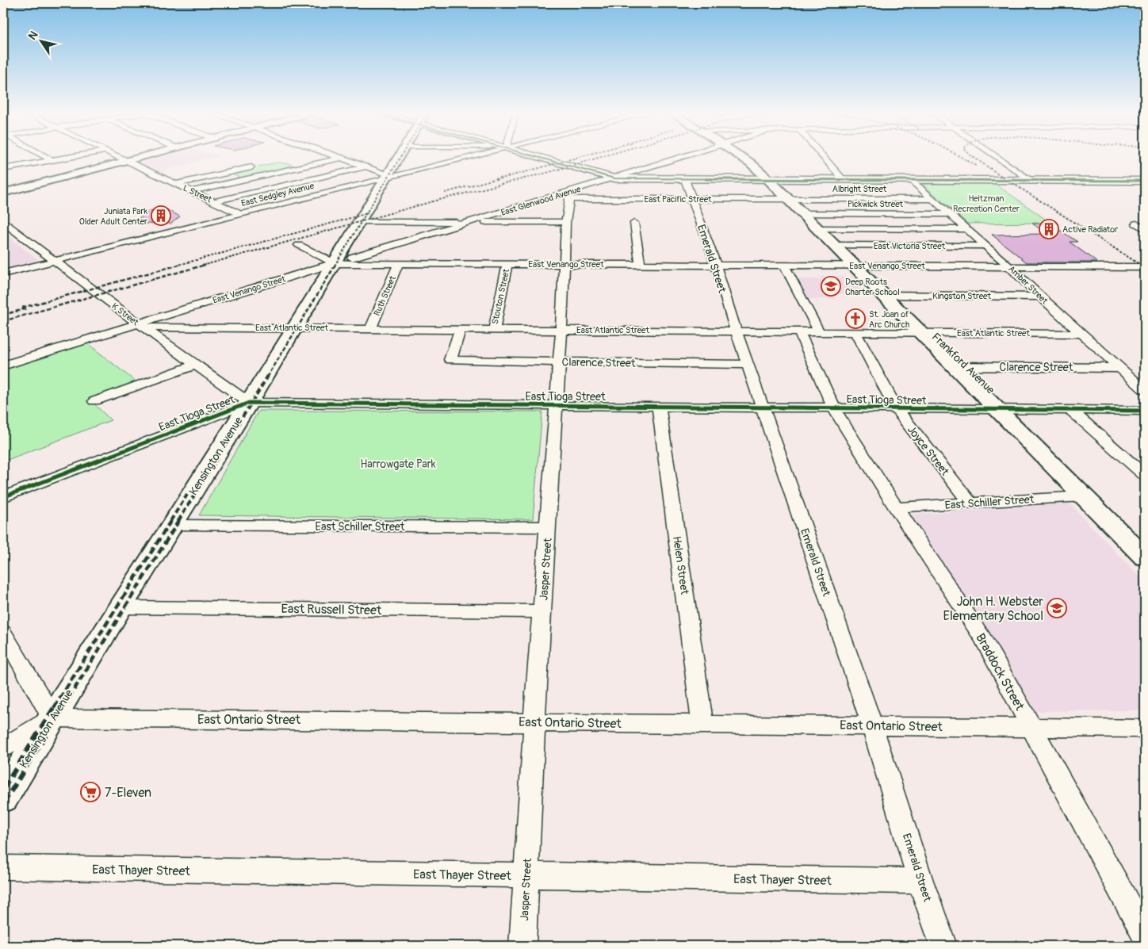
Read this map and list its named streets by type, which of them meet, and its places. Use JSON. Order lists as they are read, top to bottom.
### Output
{
  "streets": {
    "main road": ["Frankford Avenue", "Kensington Avenue"],
    "street": [
      "Albright Street",
      "L Street",
      "East Sedgley Avenue",
      "East Pacific Street",
      "East Glenwood Avenue",
      "Pickwick Street",
      "East Victoria Street",
      "Emerald Street",
      "East Venango Street",
      "Amber Street",
      "Ruth Street",
      "Kingston Street",
      "Stouton Street",
      "K Street",
      "East Atlantic Street",
      "Clarence Street",
      "East Tioga Street",
      "Joyce Street",
      "East Schiller Street",
      "Helen Street",
      "Jasper Street",
      "East Russell Street",
      "Braddock Street",
      "East Ontario Street",
      "East Thayer Street"
    ]
  },
  "crossings": [
    ["Albright Street", "East Pacific Street"],
    ["Albright Street", "Amber Street"],
    ["Albright Street", "Frankford Avenue"],
    ["L Street", "East Sedgley Avenue"],
    ["East Sedgley Avenue", "K Street"],
    ["East Sedgley Avenue", "Kensington Avenue"],
    ["East Pacific Street", "East Glenwood Avenue"],
    ["East Pacific Street", "Emerald Street"],
    ["East Pacific Street", "Frankford Avenue"],
    ["East Pacific Street", "Jasper Street"],
    ["East Glenwood Avenue", "East Venango Street"],
    ["East Glenwood Avenue", "Kensington Avenue"],
    ["East Glenwood Avenue", "Jasper Street"],
    ["Pickwick Street", "Amber Street"],
    ["Pickwick Street", "Frankford Avenue"],
    ["East Victoria Street", "Amber Street"],
    ["East Victoria Street", "Frankford Avenue"],
    ["Emerald Street", "East Venango Street"],
    ["Emerald Street", "East Atlantic Street"],
    ["Emerald Street", "Clarence Street"],
    ["Emerald Street", "East Tioga Street"],
    ["Emerald Street", "East Ontario Street"],
    ["Emerald Street", "East Thayer Street"],
    ["East Venango Street", "Amber Street"],
    ["East Venango Street", "Ruth Street"],
    ["East Venango Street", "Stouton Street"],
    ["East Venango Street", "K Street"],
    ["East Venango Street", "East Atlantic Street"],
    ["East Venango Street", "Frankford Avenue"],
    ["East Venango Street", "Kensington Avenue"],
    ["East Venango Street", "Jasper Street"],
    ["Amber Street", "Kingston Street"],
    ["Amber Street", "East Atlantic Street"],
    ["Amber Street", "Clarence Street"],
    ["Ruth Street", "East Atlantic Street"],
    ["Kingston Street", "Frankford Avenue"],
    ["Stouton Street", "East Atlantic Street"],
    ["K Street", "East Atlantic Street"],
    ["K Street", "East Tioga Street"],
    ["K Street", "Kensington Avenue"],
    ["East Atlantic Street", "Clarence Street"],
    ["East Atlantic Street", "Frankford Avenue"],
    ["East Atlantic Street", "Joyce Street"],
    ["East Atlantic Street", "Kensington Avenue"],
    ["East Atlantic Street", "Jasper Street"],
    ["East Atlantic Street", "Braddock Street"],
    ["Clarence Street", "Frankford Avenue"],
    ["Clarence Street", "Jasper Street"],
    ["Frankford Avenue", "East Tioga Street"],
    ["Frankford Avenue", "East Schiller Street"],
    ["East Tioga Street", "Joyce Street"],
    ["East Tioga Street", "Kensington Avenue"],
    ["East Tioga Street", "Helen Street"],
    ["East Tioga Street", "Jasper Street"],
    ["East Tioga Street", "Braddock Street"],
    ["Joyce Street", "East Schiller Street"],
    ["Kensington Avenue", "East Schiller Street"],
    ["Kensington Avenue", "East Russell Street"],
    ["Kensington Avenue", "East Ontario Street"],
    ["East Schiller Street", "Jasper Street"],
    ["East Schiller Street", "Braddock Street"],
    ["Helen Street", "East Ontario Street"],
    ["Jasper Street", "East Russell Street"],
    ["Jasper Street", "East Ontario Street"],
    ["Jasper Street", "East Thayer Street"],
    ["Braddock Street", "East Ontario Street"]
  ],
  "parks": ["Heitzman Recreation Center", "Harrowgate Park"],
  "places": {
    "building": ["Juniata Park Older Adult Center", "Active Radiator"],
    "school or university": ["Deep Roots Charter School", "John H. Webster Elementary School"],
    "church": ["St. Joan of Arc Church"],
    "supermarket": ["7-Eleven"]
  },
  "north": "top left"
}
